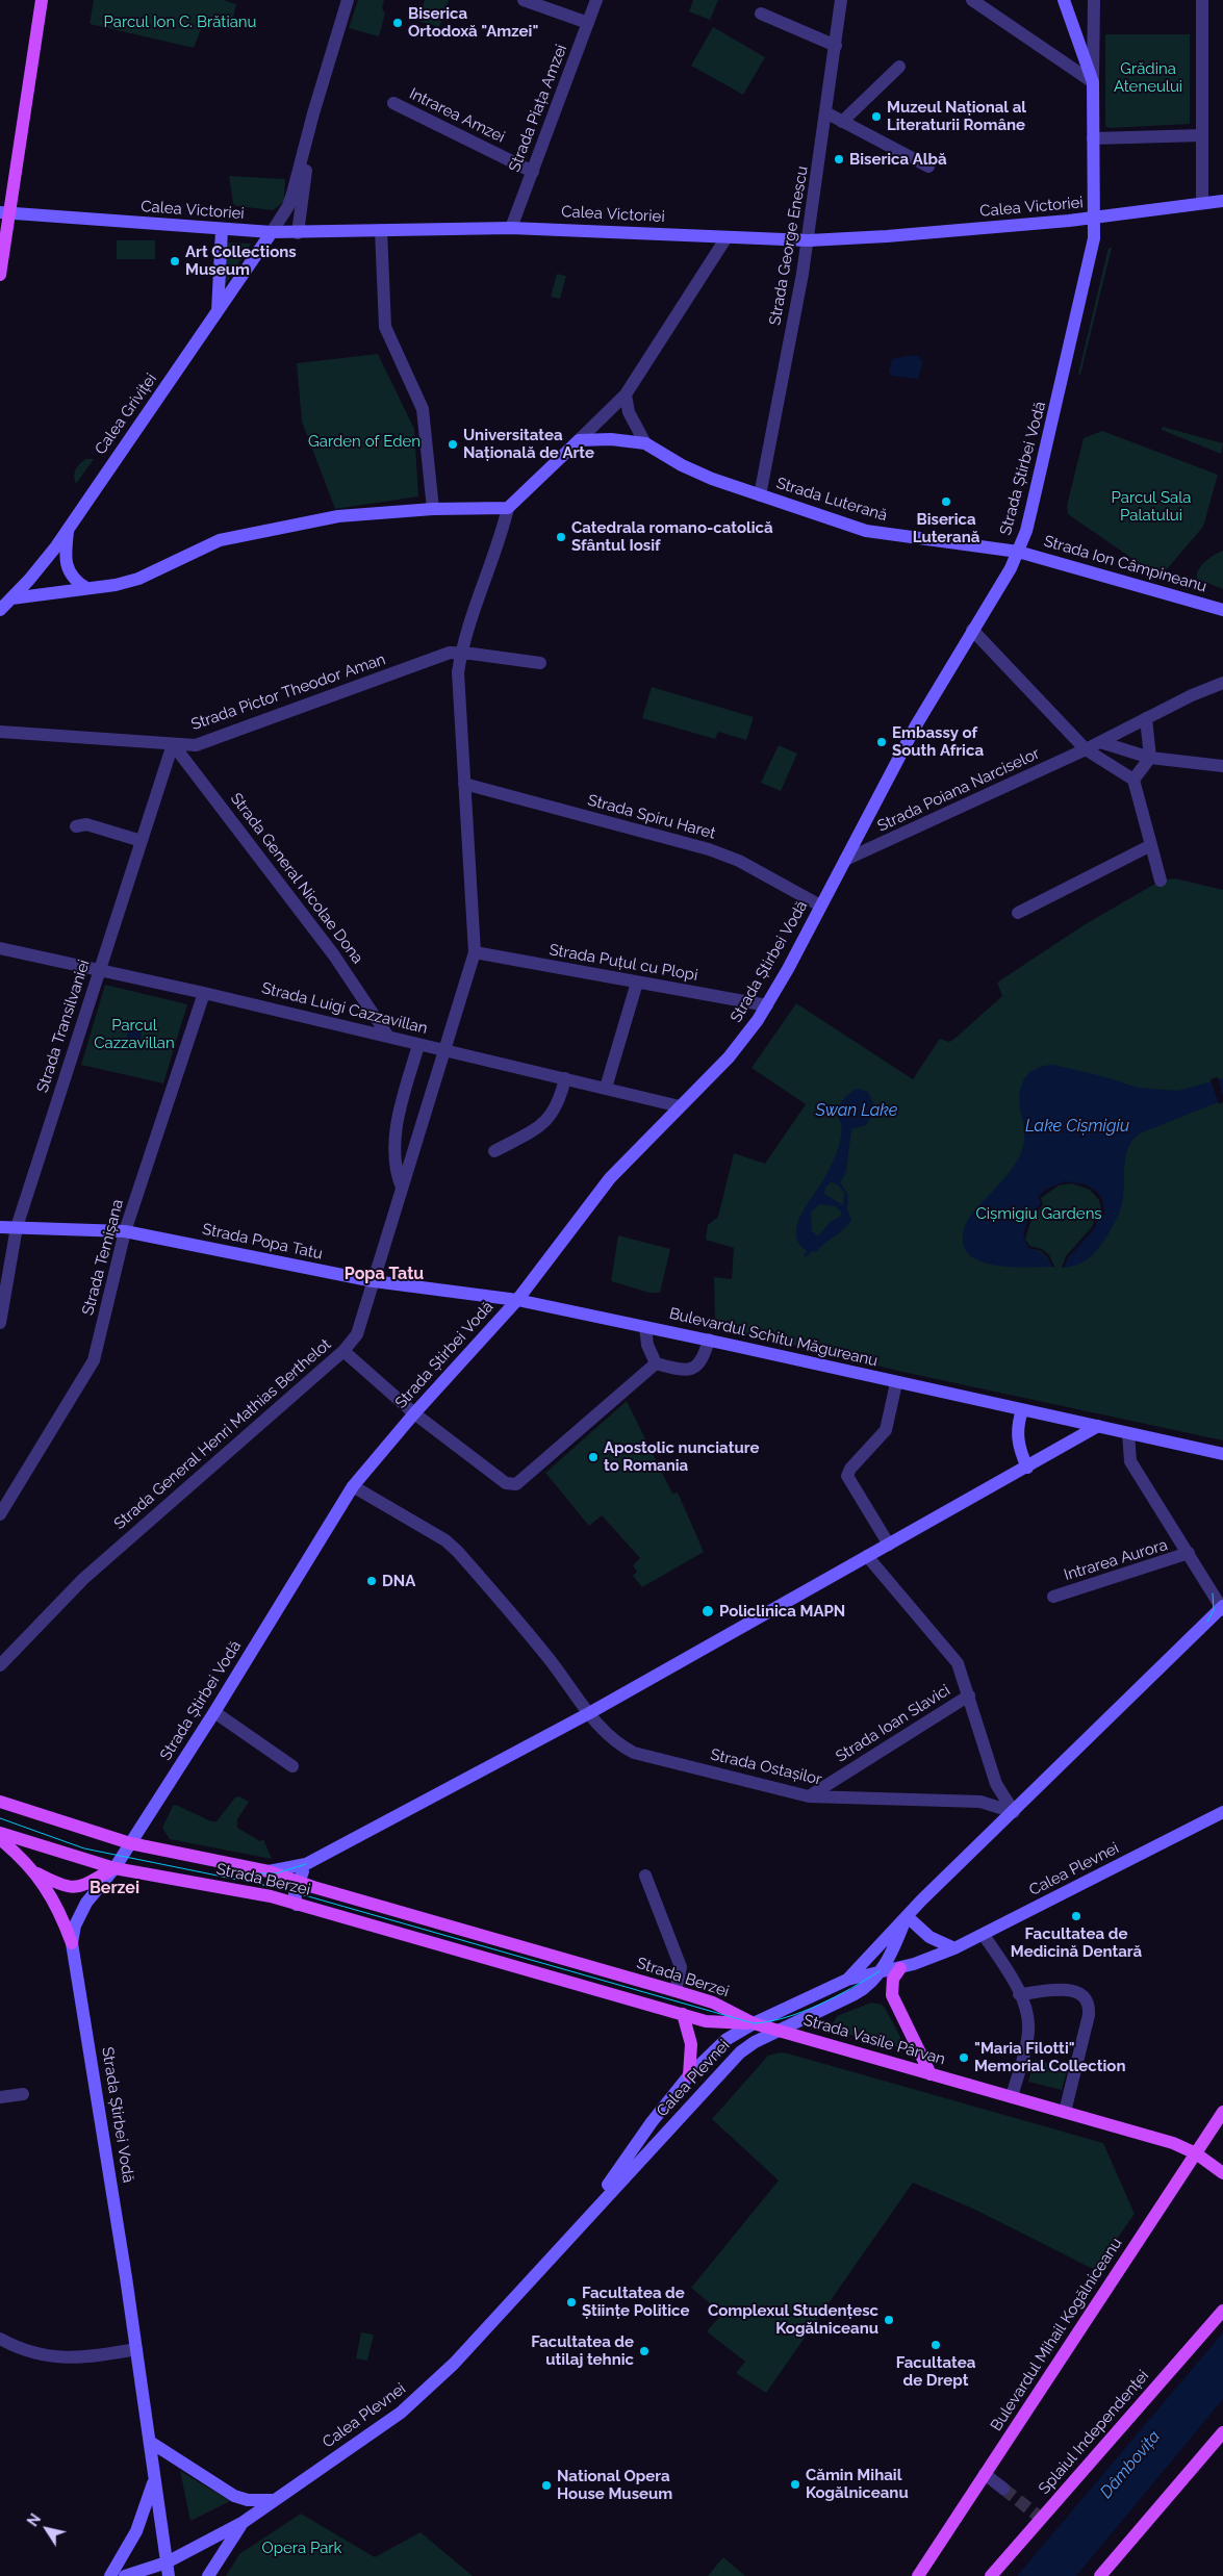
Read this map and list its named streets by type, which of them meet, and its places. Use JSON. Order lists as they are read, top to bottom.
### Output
{
  "streets": {
    "main road": [
      "Calea Victoriei",
      "Calea Griviței",
      "Strada Știrbei Vodă",
      "Strada Luterană",
      "Strada Ion Câmpineanu",
      "Strada Popa Tatu",
      "Bulevardul Schitu Măgureanu",
      "Calea Plevnei",
      "Strada Berzei",
      "Strada Vasile Pârvan",
      "Bulevardul Mihail Kogălniceanu",
      "Splaiul Independenței"
    ],
    "street": [
      "Strada Piața Amzei",
      "Intrarea Amzei",
      "Strada George Enescu",
      "Strada Pictor Theodor Aman",
      "Strada Poiana Narciselor",
      "Strada Spiru Haret",
      "Strada General Nicolae Dona",
      "Strada Puțul cu Plopi",
      "Strada Luigi Cazzavillan",
      "Strada Transilvaniei",
      "Strada Temișana",
      "Strada General Henri Mathias Berthelot",
      "Intrarea Aurora",
      "Strada Ioan Slavici",
      "Strada Ostașilor"
    ]
  },
  "crossings": [
    ["Strada Piața Amzei", "Intrarea Amzei"],
    ["Strada Piața Amzei", "Calea Victoriei"],
    ["Calea Victoriei", "Strada George Enescu"],
    ["Calea Victoriei", "Calea Griviței"],
    ["Calea Victoriei", "Strada Știrbei Vodă"],
    ["Strada George Enescu", "Strada Luterană"],
    ["Strada Știrbei Vodă", "Strada Luterană"],
    ["Strada Știrbei Vodă", "Strada Ion Câmpineanu"],
    ["Strada Știrbei Vodă", "Strada Poiana Narciselor"],
    ["Strada Știrbei Vodă", "Strada Spiru Haret"],
    ["Strada Știrbei Vodă", "Strada Puțul cu Plopi"],
    ["Strada Știrbei Vodă", "Strada Luigi Cazzavillan"],
    ["Strada Știrbei Vodă", "Strada Popa Tatu"],
    ["Strada Știrbei Vodă", "Bulevardul Schitu Măgureanu"],
    ["Strada Știrbei Vodă", "Strada Ostașilor"],
    ["Strada Știrbei Vodă", "Calea Plevnei"],
    ["Strada Știrbei Vodă", "Strada Berzei"],
    ["Strada Luterană", "Strada Ion Câmpineanu"],
    ["Strada Pictor Theodor Aman", "Strada General Nicolae Dona"],
    ["Strada Pictor Theodor Aman", "Strada Transilvaniei"],
    ["Strada Pictor Theodor Aman", "Strada General Henri Mathias Berthelot"],
    ["Strada Spiru Haret", "Strada General Henri Mathias Berthelot"],
    ["Strada General Nicolae Dona", "Strada Luigi Cazzavillan"],
    ["Strada General Nicolae Dona", "Strada Transilvaniei"],
    ["Strada Puțul cu Plopi", "Strada General Henri Mathias Berthelot"],
    ["Strada Luigi Cazzavillan", "Strada Transilvaniei"],
    ["Strada Luigi Cazzavillan", "Strada Temișana"],
    ["Strada Luigi Cazzavillan", "Strada General Henri Mathias Berthelot"],
    ["Strada Transilvaniei", "Strada Popa Tatu"],
    ["Strada Popa Tatu", "Strada Temișana"],
    ["Strada Popa Tatu", "Bulevardul Schitu Măgureanu"],
    ["Strada Popa Tatu", "Strada General Henri Mathias Berthelot"],
    ["Strada Ioan Slavici", "Strada Ostașilor"],
    ["Strada Ostașilor", "Calea Plevnei"],
    ["Calea Plevnei", "Strada Berzei"],
    ["Calea Plevnei", "Strada Vasile Pârvan"],
    ["Strada Berzei", "Strada Vasile Pârvan"],
    ["Strada Vasile Pârvan", "Bulevardul Mihail Kogălniceanu"]
  ],
  "districts": ["Popa Tatu", "Berzei"],
  "water": ["Swan Lake", "Lake Cișmigiu", "Dâmbovița"],
  "parks": [
    "Parcul Ion C. Brătianu",
    "Grădina Ateneului",
    "Garden of Eden",
    "Parcul Sala Palatului",
    "Parcul Cazzavillan",
    "Cișmigiu Gardens",
    "Opera Park"
  ],
  "places": [
    "Biserica Ortodoxă \"Amzei\"",
    "Muzeul Național al Literaturii Române",
    "Biserica Albă",
    "Art Collections Museum",
    "Universitatea Națională de Arte",
    "Biserica Luterană",
    "Catedrala romano-catolică Sfântul Iosif",
    "Embassy of South Africa",
    "Apostolic nunciature to Romania",
    "DNA",
    "Policlinica MAPN",
    "Facultatea de Medicină Dentară",
    "\"Maria Filotti\" Memorial Collection",
    "Facultatea de Științe Politice",
    "Complexul Studențesc Kogălniceanu",
    "Facultatea de Drept",
    "Facultatea de utilaj tehnic",
    "Cămin Mihail Kogălniceanu",
    "National Opera House Museum"
  ],
  "north": "top left"
}
